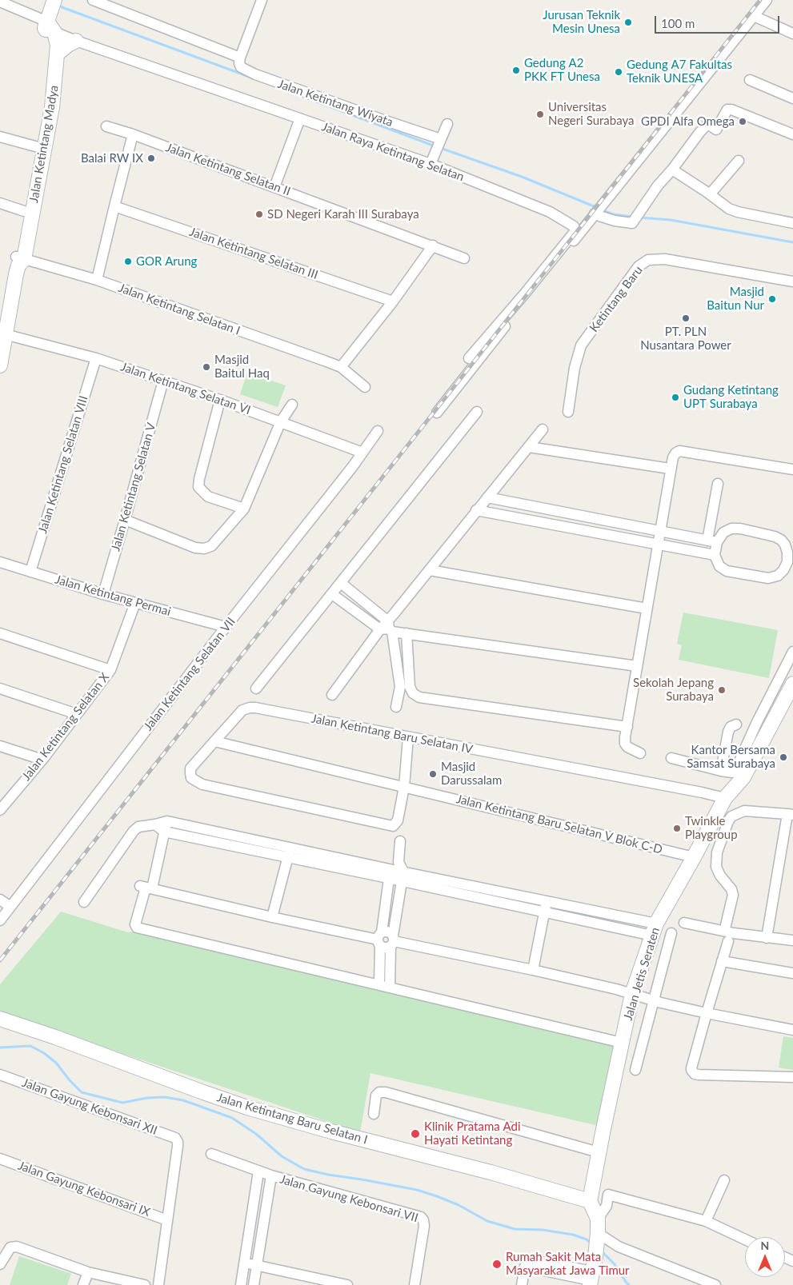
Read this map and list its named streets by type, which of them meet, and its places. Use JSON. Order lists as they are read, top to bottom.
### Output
{
  "streets": {
    "street": [
      "Jalan Ketintang Wiyata",
      "Jalan Ketintang Madya",
      "Jalan Raya Ketintang Selatan",
      "Jalan Ketintang Selatan II",
      "Jalan Ketintang Selatan III",
      "Ketintang Baru",
      "Jalan Ketintang Selatan I",
      "Jalan Ketintang Selatan VI",
      "Jalan Ketintang Selatan VIII",
      "Jalan Ketintang Selatan V",
      "Jalan Ketintang Permai",
      "Jalan Ketintang Selatan VII",
      "Jalan Ketintang Selatan X",
      "Jalan Ketintang Baru Selatan IV",
      "Jalan Ketintang Baru Selatan V Blok C-D",
      "Jalan Jetis Seraten",
      "Jalan Gayung Kebonsari XII",
      "Jalan Ketintang Baru Selatan I",
      "Jalan Gayung Kebonsari IX",
      "Jalan Gayung Kebonsari VII"
    ]
  },
  "crossings": [
    ["Jalan Ketintang Madya", "Jalan Raya Ketintang Selatan"],
    ["Jalan Ketintang Madya", "Jalan Ketintang Selatan I"],
    ["Jalan Ketintang Madya", "Jalan Ketintang Selatan VI"],
    ["Jalan Ketintang Selatan VI", "Jalan Ketintang Selatan VIII"],
    ["Jalan Ketintang Selatan VI", "Jalan Ketintang Selatan V"],
    ["Jalan Ketintang Selatan VI", "Jalan Ketintang Selatan VII"],
    ["Jalan Ketintang Selatan VIII", "Jalan Ketintang Permai"],
    ["Jalan Ketintang Selatan V", "Jalan Ketintang Permai"],
    ["Jalan Ketintang Permai", "Jalan Ketintang Selatan VII"],
    ["Jalan Ketintang Permai", "Jalan Ketintang Selatan X"],
    ["Jalan Ketintang Baru Selatan IV", "Jalan Ketintang Baru Selatan V Blok C-D"],
    ["Jalan Ketintang Baru Selatan IV", "Jalan Jetis Seraten"],
    ["Jalan Ketintang Baru Selatan V Blok C-D", "Jalan Jetis Seraten"],
    ["Jalan Jetis Seraten", "Jalan Ketintang Baru Selatan I"],
    ["Jalan Gayung Kebonsari XII", "Jalan Gayung Kebonsari IX"]
  ],
  "places": [
    "Jurusan Teknik Mesin Unesa",
    "Gedung A2 PKK FT Unesa",
    "Gedung A7 Fakultas Teknik UNESA",
    "Universitas Negeri Surabaya",
    "GPDI Alfa Omega",
    "Balai RW IX",
    "SD Negeri Karah III Surabaya",
    "GOR Arung",
    "Masjid Baitun Nur",
    "PT. PLN Nusantara Power",
    "Masjid Baitul Haq",
    "Gudang Ketintang UPT Surabaya",
    "Sekolah Jepang Surabaya",
    "Kantor Bersama Samsat Surabaya",
    "Masjid Darussalam",
    "Twinkle Playgroup",
    "Klinik Pratama Adi Hayati Ketintang",
    "Rumah Sakit Mata Masyarakat Jawa Timur"
  ],
  "scale_bar": "100 m",
  "north": "top"
}
